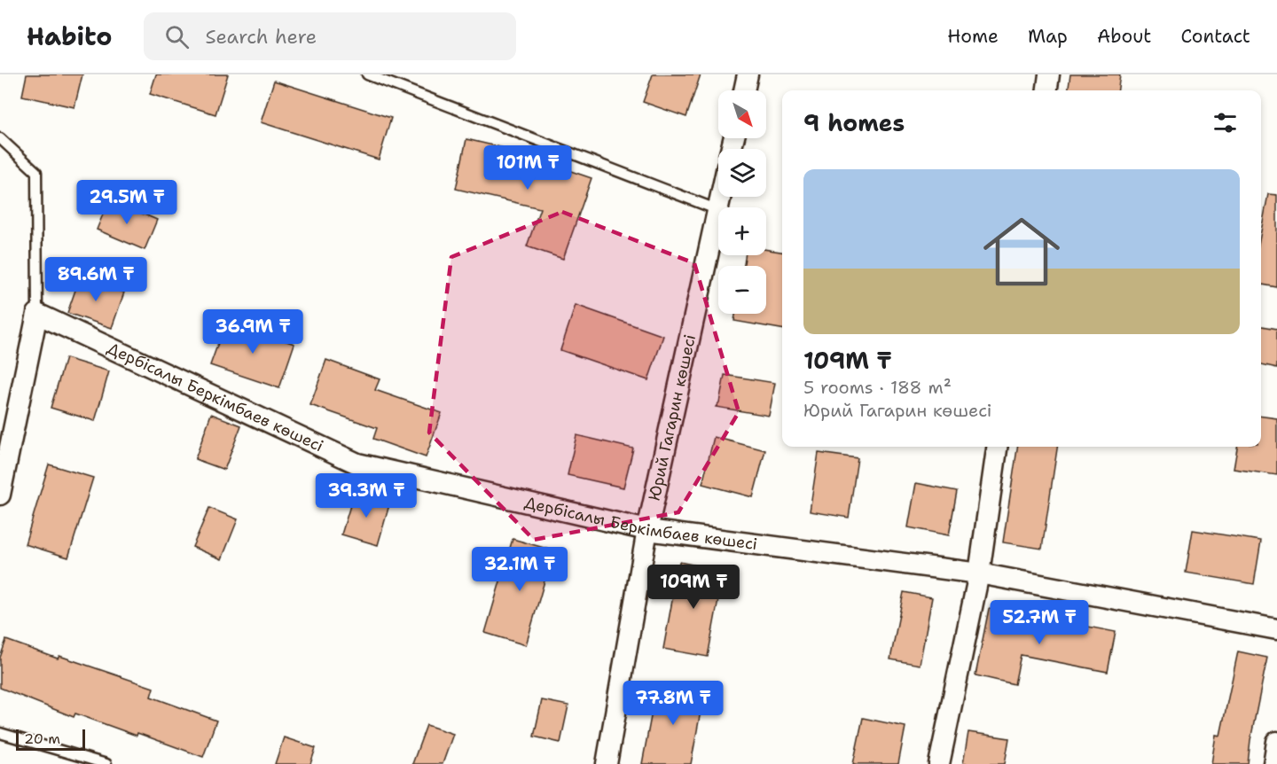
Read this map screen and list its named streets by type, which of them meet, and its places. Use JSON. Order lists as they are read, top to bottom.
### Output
{
  "streets": {
    "street": ["Дербісалы Беркімбаев көшесі", "Юрий Гагарин көшесі"]
  },
  "crossings": [
    ["Дербісалы Беркімбаев көшесі", "Юрий Гагарин көшесі"]
  ],
  "scale_bar": "20 m",
  "north": "bottom right",
  "page": {
    "header": "Habito",
    "search": "Search here",
    "nav": [
      "Home",
      "Map",
      "About",
      "Contact"
    ],
    "map_buttons": ["+", "−"],
    "heading": "9 homes",
    "price": [
      "101M ₸",
      "29.5M ₸",
      "89.6M ₸",
      "36.9M ₸",
      "39.3M ₸",
      "32.1M ₸",
      "109M ₸",
      "52.7M ₸",
      "77.8M ₸"
    ],
    "list": [
      {
        "name": "109M ₸",
        "note": "5 rooms · 188 m² · Юрий Гагарин көшесі"
      }
    ],
    "scale": "20 m"
  }
}
